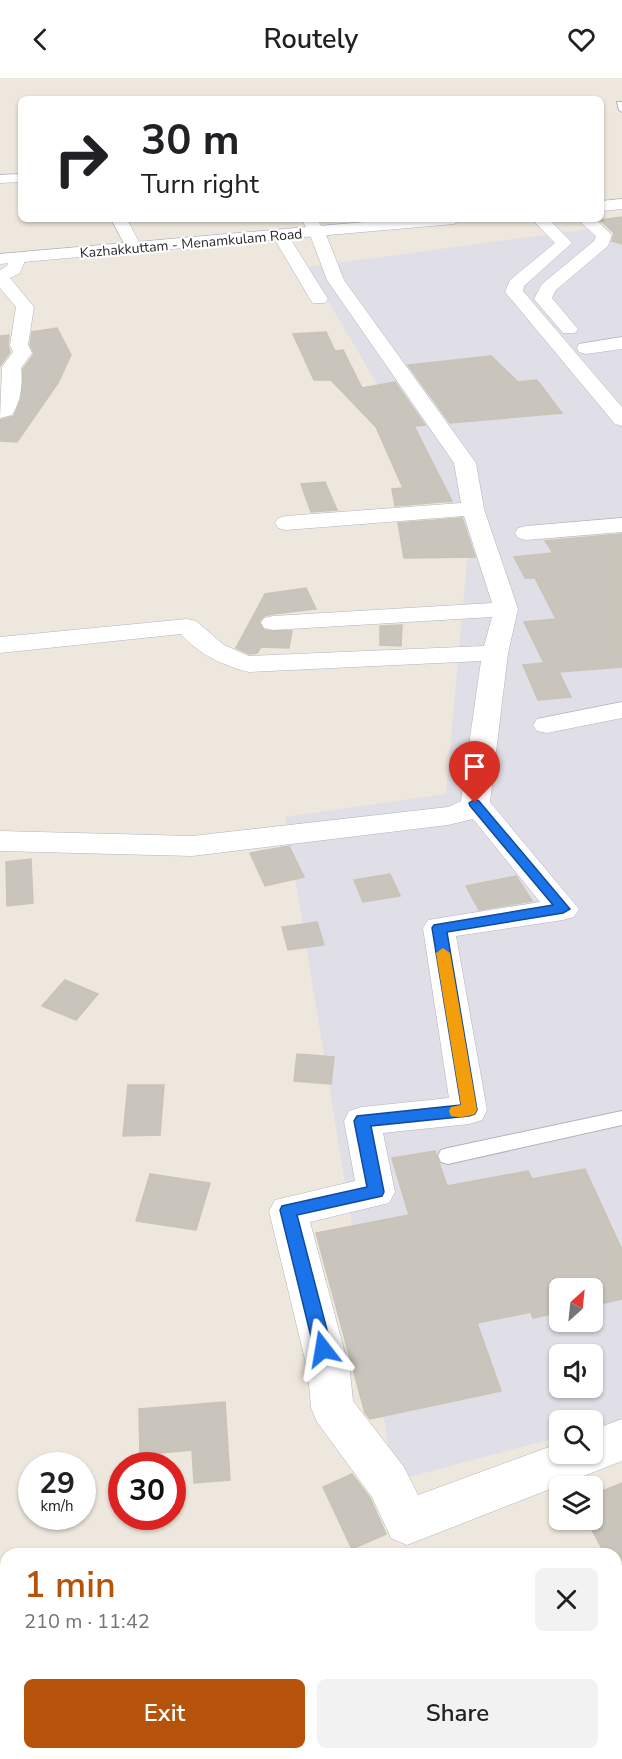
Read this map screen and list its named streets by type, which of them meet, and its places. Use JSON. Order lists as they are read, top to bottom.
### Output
{
  "streets": {
    "main road": ["Kazhakkuttam - Menamkulam Road"]
  },
  "north": "top right",
  "page": {
    "header": "Routely",
    "turn": ["30 m", "Turn right"],
    "speed": "29 km/h",
    "limit": "30",
    "heading": ["1 min", "210 m · 11:42"],
    "buttons": ["Exit", "Share"]
  }
}
